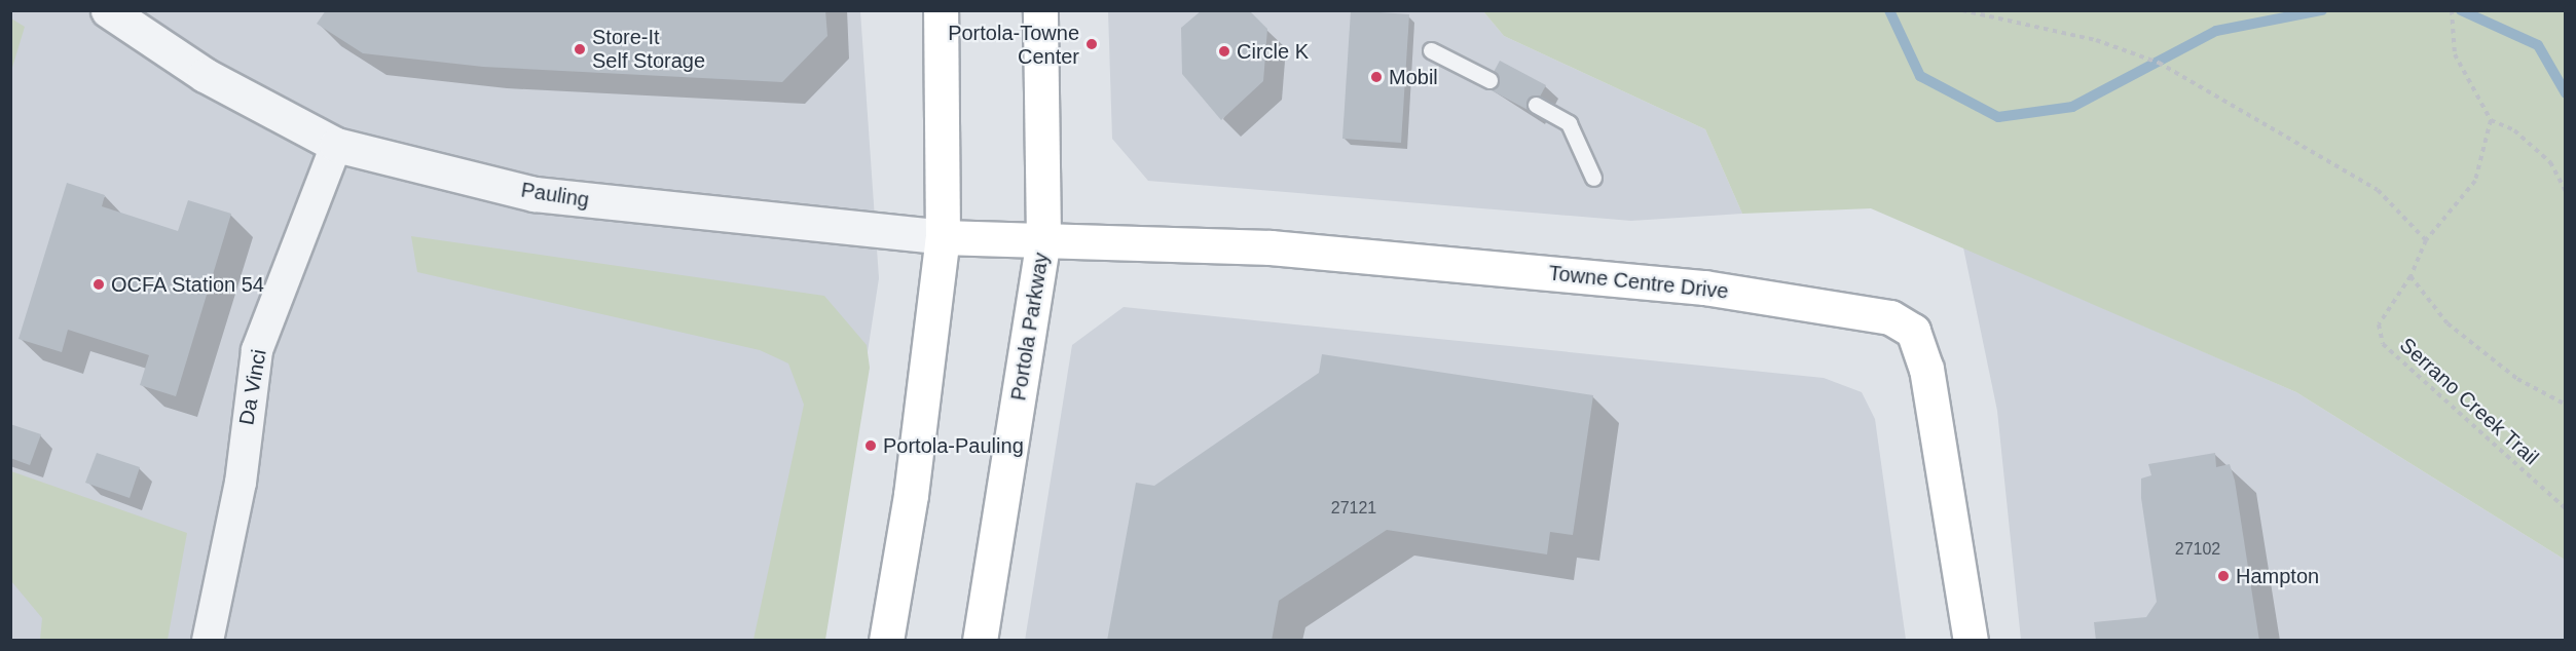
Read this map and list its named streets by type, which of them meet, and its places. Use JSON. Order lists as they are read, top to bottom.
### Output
{
  "streets": {
    "main road": ["Pauling", "Towne Centre Drive", "Portola Parkway"],
    "street": ["Da Vinci"],
    "path": ["Serrano Creek Trail"]
  },
  "crossings": [
    ["Pauling", "Towne Centre Drive"],
    ["Pauling", "Portola Parkway"],
    ["Pauling", "Da Vinci"],
    ["Towne Centre Drive", "Portola Parkway"]
  ],
  "places": [
    "Portola-Towne Center",
    "Store-It Self Storage",
    "Circle K",
    "Mobil",
    "OCFA Station 54",
    "Portola-Pauling",
    "Hampton"
  ],
  "house_numbers": ["27121", "27102"]
}
